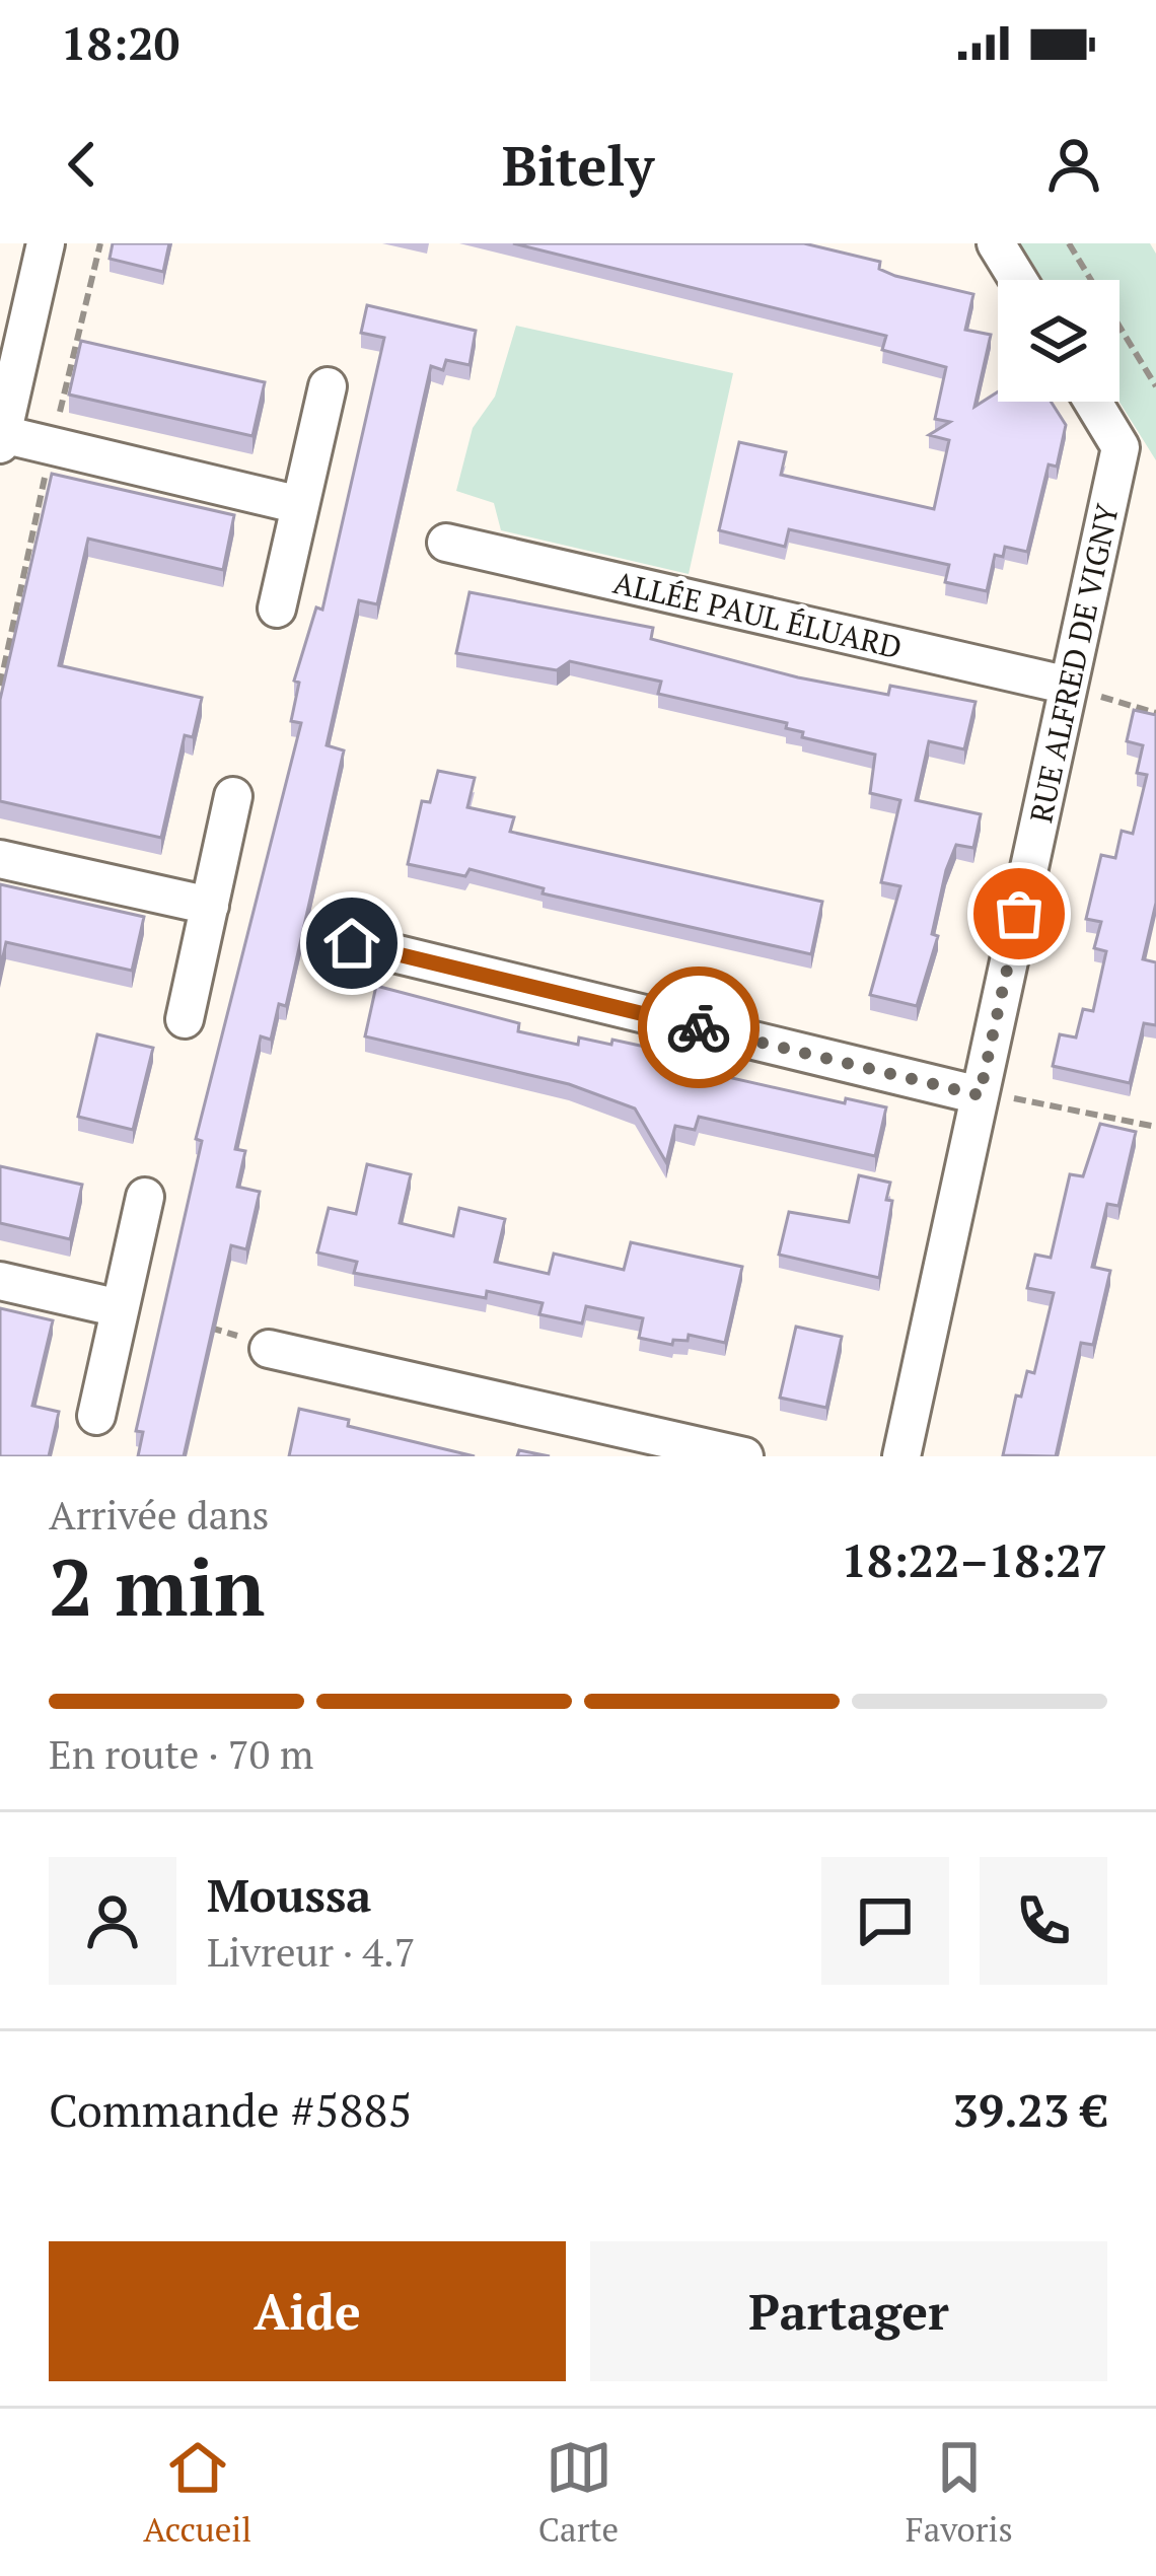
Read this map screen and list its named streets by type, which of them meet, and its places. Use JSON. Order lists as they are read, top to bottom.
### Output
{
  "streets": {
    "street": ["ALLÉE PAUL ÉLUARD", "RUE ALFRED DE VIGNY"]
  },
  "crossings": [
    ["ALLÉE PAUL ÉLUARD", "RUE ALFRED DE VIGNY"]
  ],
  "page": {
    "status": "18:20",
    "header": "Bitely",
    "heading": ["2 min", "Arrivée dans", "18:22–18:27"],
    "panel": [
      "Moussa",
      "Livreur · 4.7",
      "Commande #5885",
      "39.23 €"
    ],
    "bar": "En route · 70 m",
    "buttons": ["Aide", "Partager"],
    "tabs": ["Accueil", "Carte", "Favoris"]
  }
}
